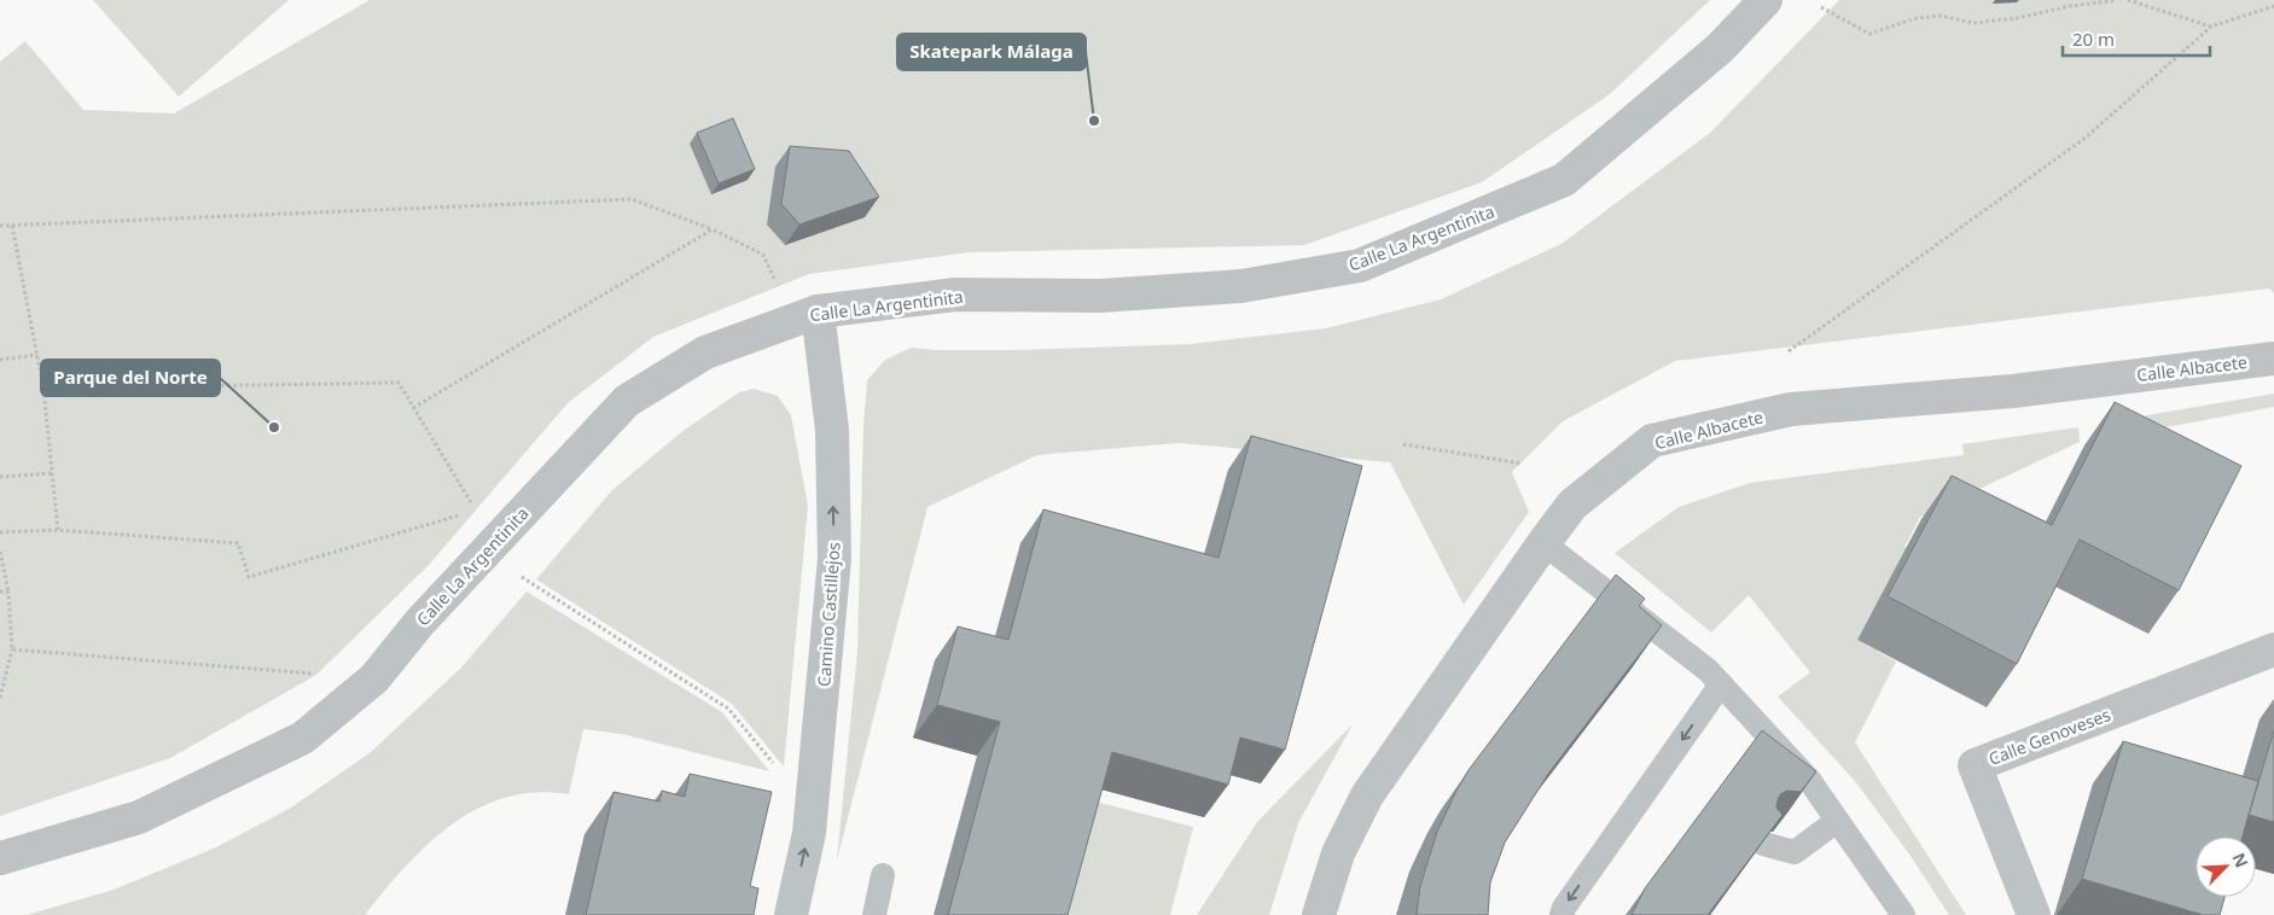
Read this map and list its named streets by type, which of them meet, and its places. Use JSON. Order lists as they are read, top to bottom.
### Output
{
  "streets": {
    "street": [
      "Calle La Argentinita",
      "Calle Albacete",
      "Camino Castillejos",
      "Calle Genoveses"
    ]
  },
  "crossings": [
    ["Calle La Argentinita", "Camino Castillejos"]
  ],
  "one_way": ["Camino Castillejos"],
  "places": ["Skatepark Málaga", "Parque del Norte"],
  "scale_bar": "20 m",
  "north": "top right"
}
